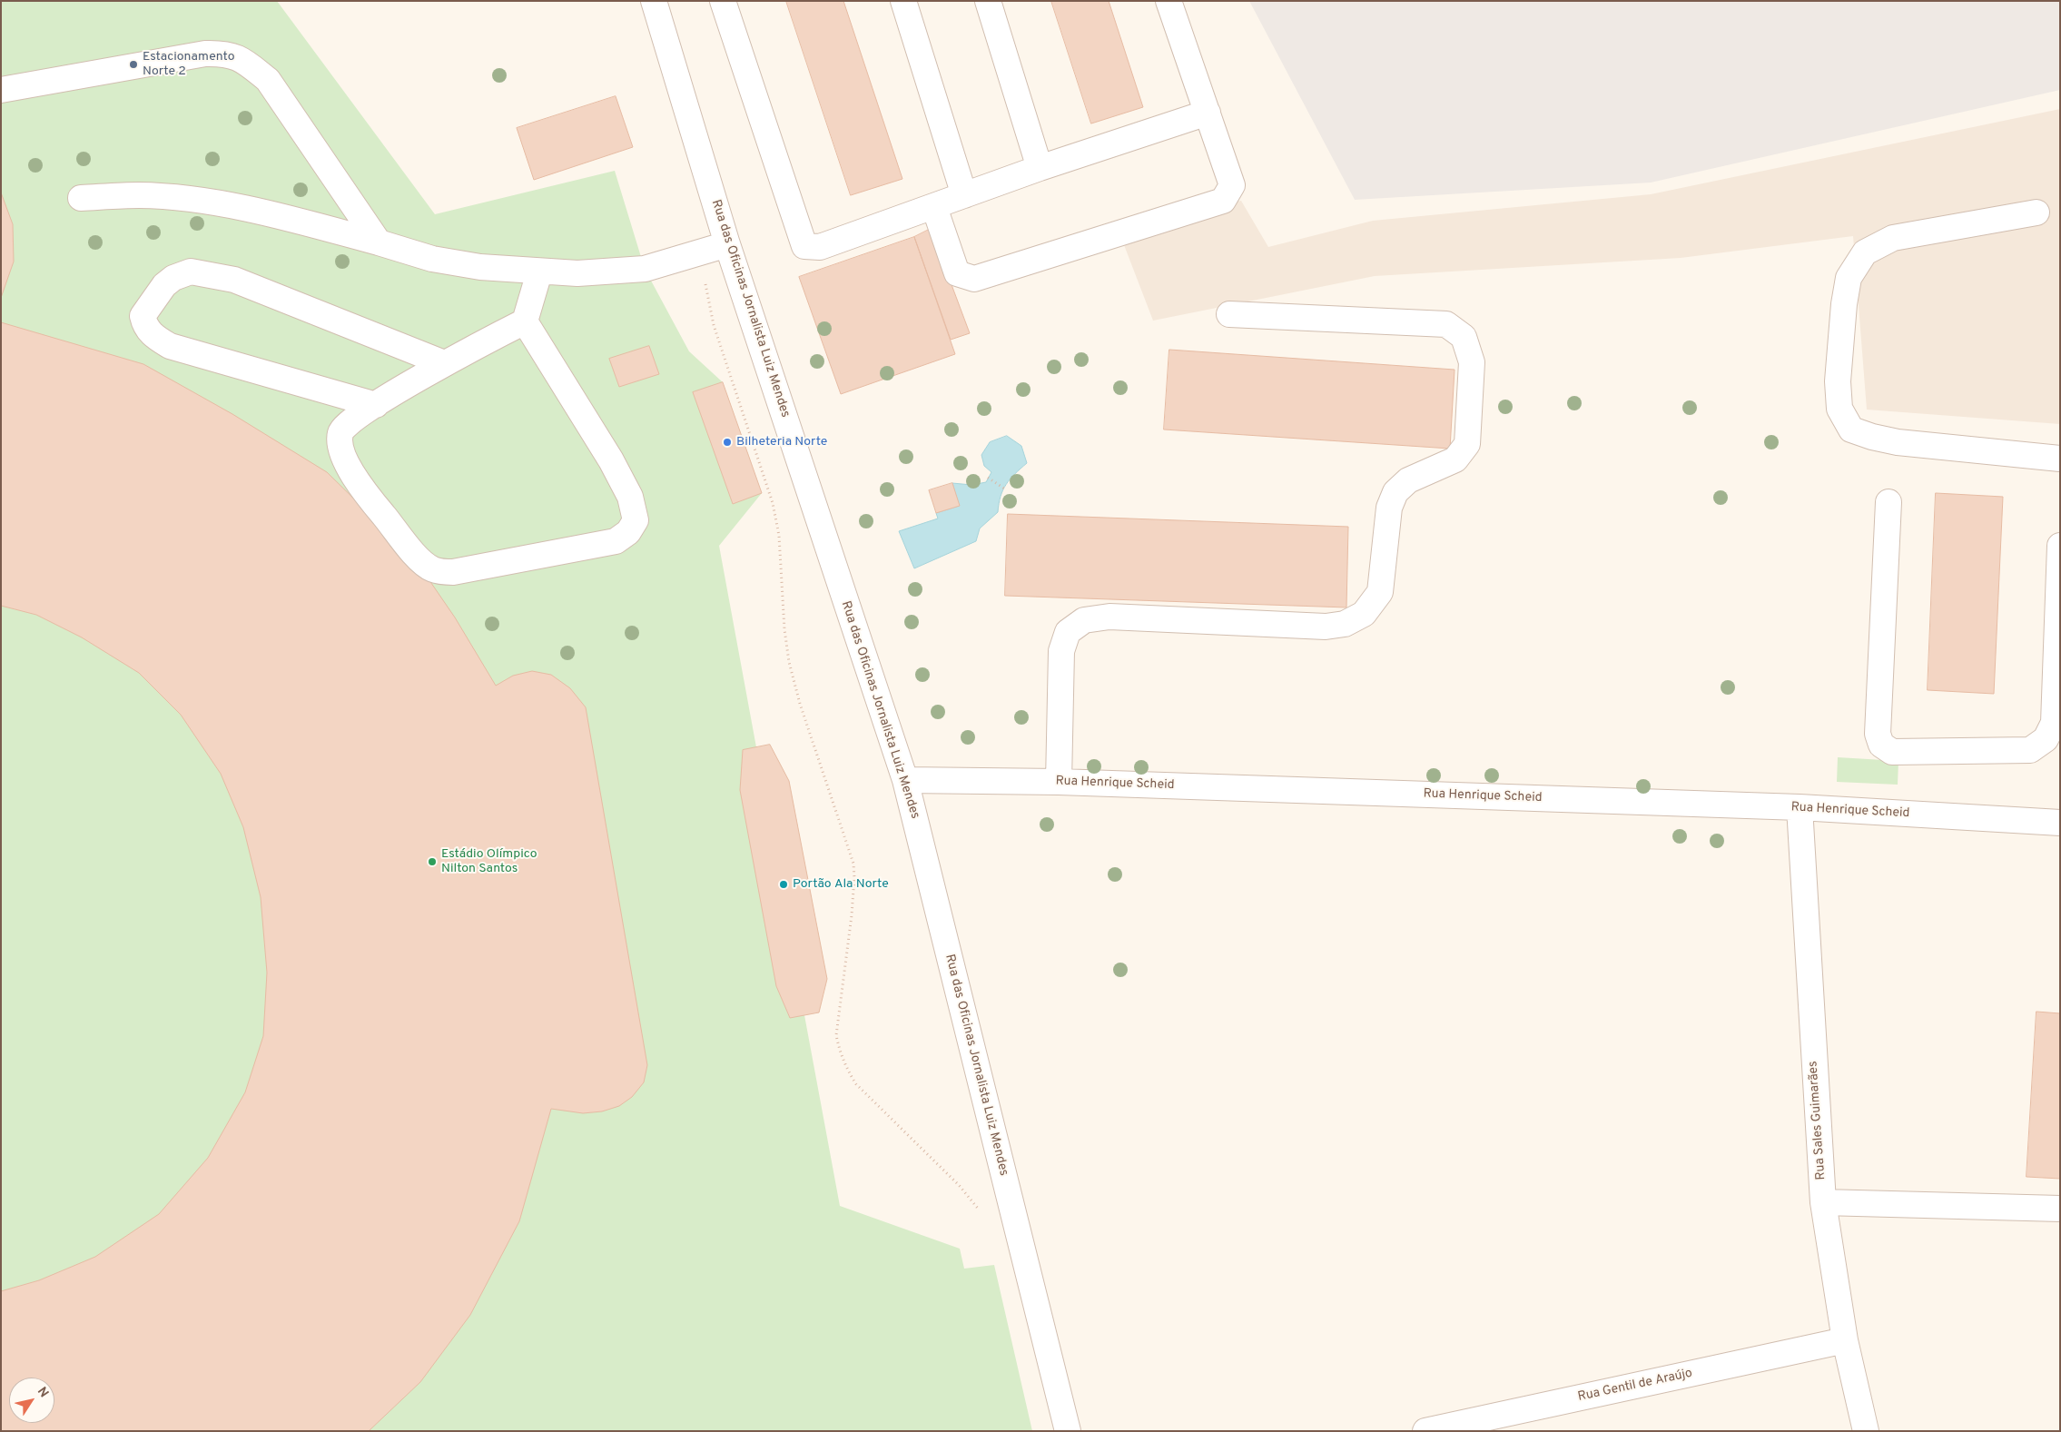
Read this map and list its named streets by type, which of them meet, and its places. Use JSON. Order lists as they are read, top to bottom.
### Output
{
  "streets": {
    "street": [
      "Rua das Oficinas Jornalista Luiz Mendes",
      "Rua Henrique Scheid",
      "Rua Sales Guimarães",
      "Rua Gentil de Araújo"
    ]
  },
  "crossings": [
    ["Rua das Oficinas Jornalista Luiz Mendes", "Rua Henrique Scheid"],
    ["Rua Henrique Scheid", "Rua Sales Guimarães"],
    ["Rua Sales Guimarães", "Rua Gentil de Araújo"]
  ],
  "places": [
    "Estacionamento Norte 2",
    "Bilheteria Norte",
    "Estádio Olímpico Nilton Santos",
    "Portão Ala Norte"
  ],
  "north": "top right"
}
